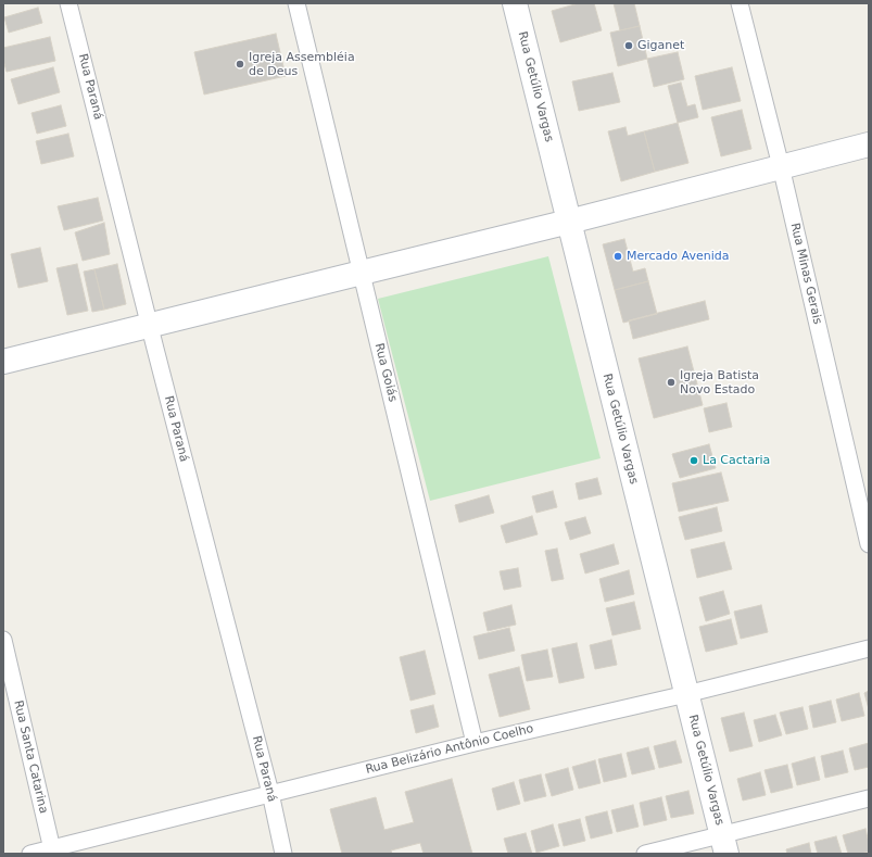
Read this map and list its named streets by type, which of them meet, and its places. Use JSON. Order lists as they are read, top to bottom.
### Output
{
  "streets": {
    "street": [
      "Rua Paraná",
      "Rua Getúlio Vargas",
      "Rua Minas Gerais",
      "Rua Goiás",
      "Rua Belizário Antônio Coelho",
      "Rua Santa Catarina"
    ]
  },
  "crossings": [
    ["Rua Paraná", "Rua Belizário Antônio Coelho"],
    ["Rua Getúlio Vargas", "Rua Belizário Antônio Coelho"],
    ["Rua Goiás", "Rua Belizário Antônio Coelho"],
    ["Rua Belizário Antônio Coelho", "Rua Santa Catarina"]
  ],
  "places": [
    "Giganet",
    "Igreja Assembléia de Deus",
    "Mercado Avenida",
    "Igreja Batista Novo Estado",
    "La Cactaria"
  ]
}
